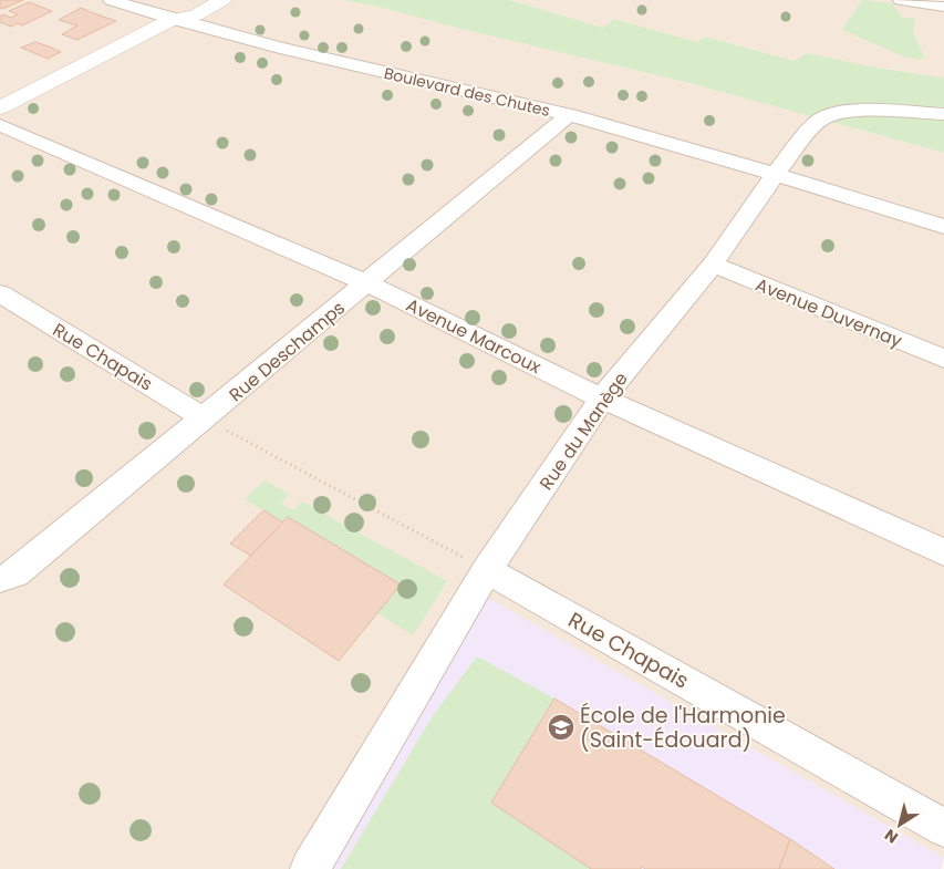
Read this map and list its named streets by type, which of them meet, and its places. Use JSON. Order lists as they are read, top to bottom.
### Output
{
  "streets": {
    "street": [
      "Boulevard des Chutes",
      "Avenue Duvernay",
      "Avenue Marcoux",
      "Rue Deschamps",
      "Rue Chapais",
      "Rue du Manège"
    ]
  },
  "crossings": [
    ["Boulevard des Chutes", "Rue Deschamps"],
    ["Boulevard des Chutes", "Rue du Manège"],
    ["Avenue Duvernay", "Rue du Manège"],
    ["Avenue Marcoux", "Rue Deschamps"],
    ["Avenue Marcoux", "Rue du Manège"],
    ["Rue Deschamps", "Rue Chapais"],
    ["Rue Chapais", "Rue du Manège"]
  ],
  "places": {
    "school or university": ["École de l'Harmonie (Saint-Édouard)"]
  },
  "north": "bottom left"
}
